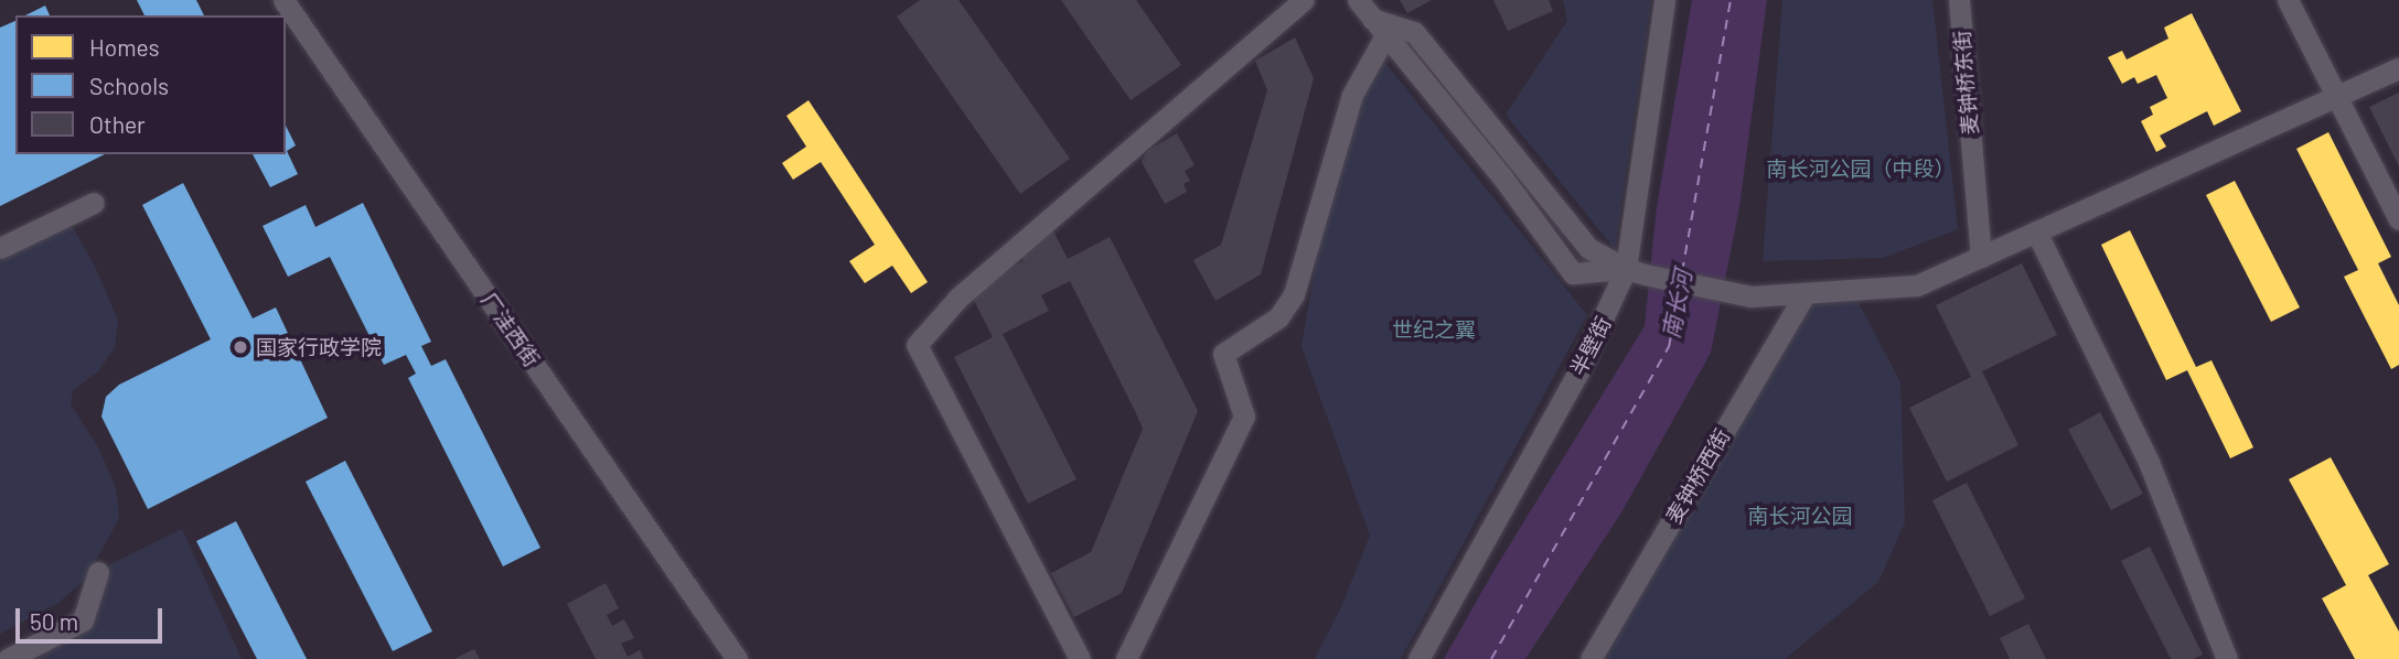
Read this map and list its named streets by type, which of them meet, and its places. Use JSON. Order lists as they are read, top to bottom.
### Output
{
  "streets": {
    "street": [
      "麦钟桥东街",
      "厂洼西街",
      "半壁街",
      "麦钟桥西街"
    ]
  },
  "water": ["南长河"],
  "parks": ["南长河公园（中段）", "世纪之翼", "南长河公园"],
  "places": ["国家行政学院"],
  "legend": ["Homes", "Schools", "Other"],
  "scale_bar": "50 m"
}
